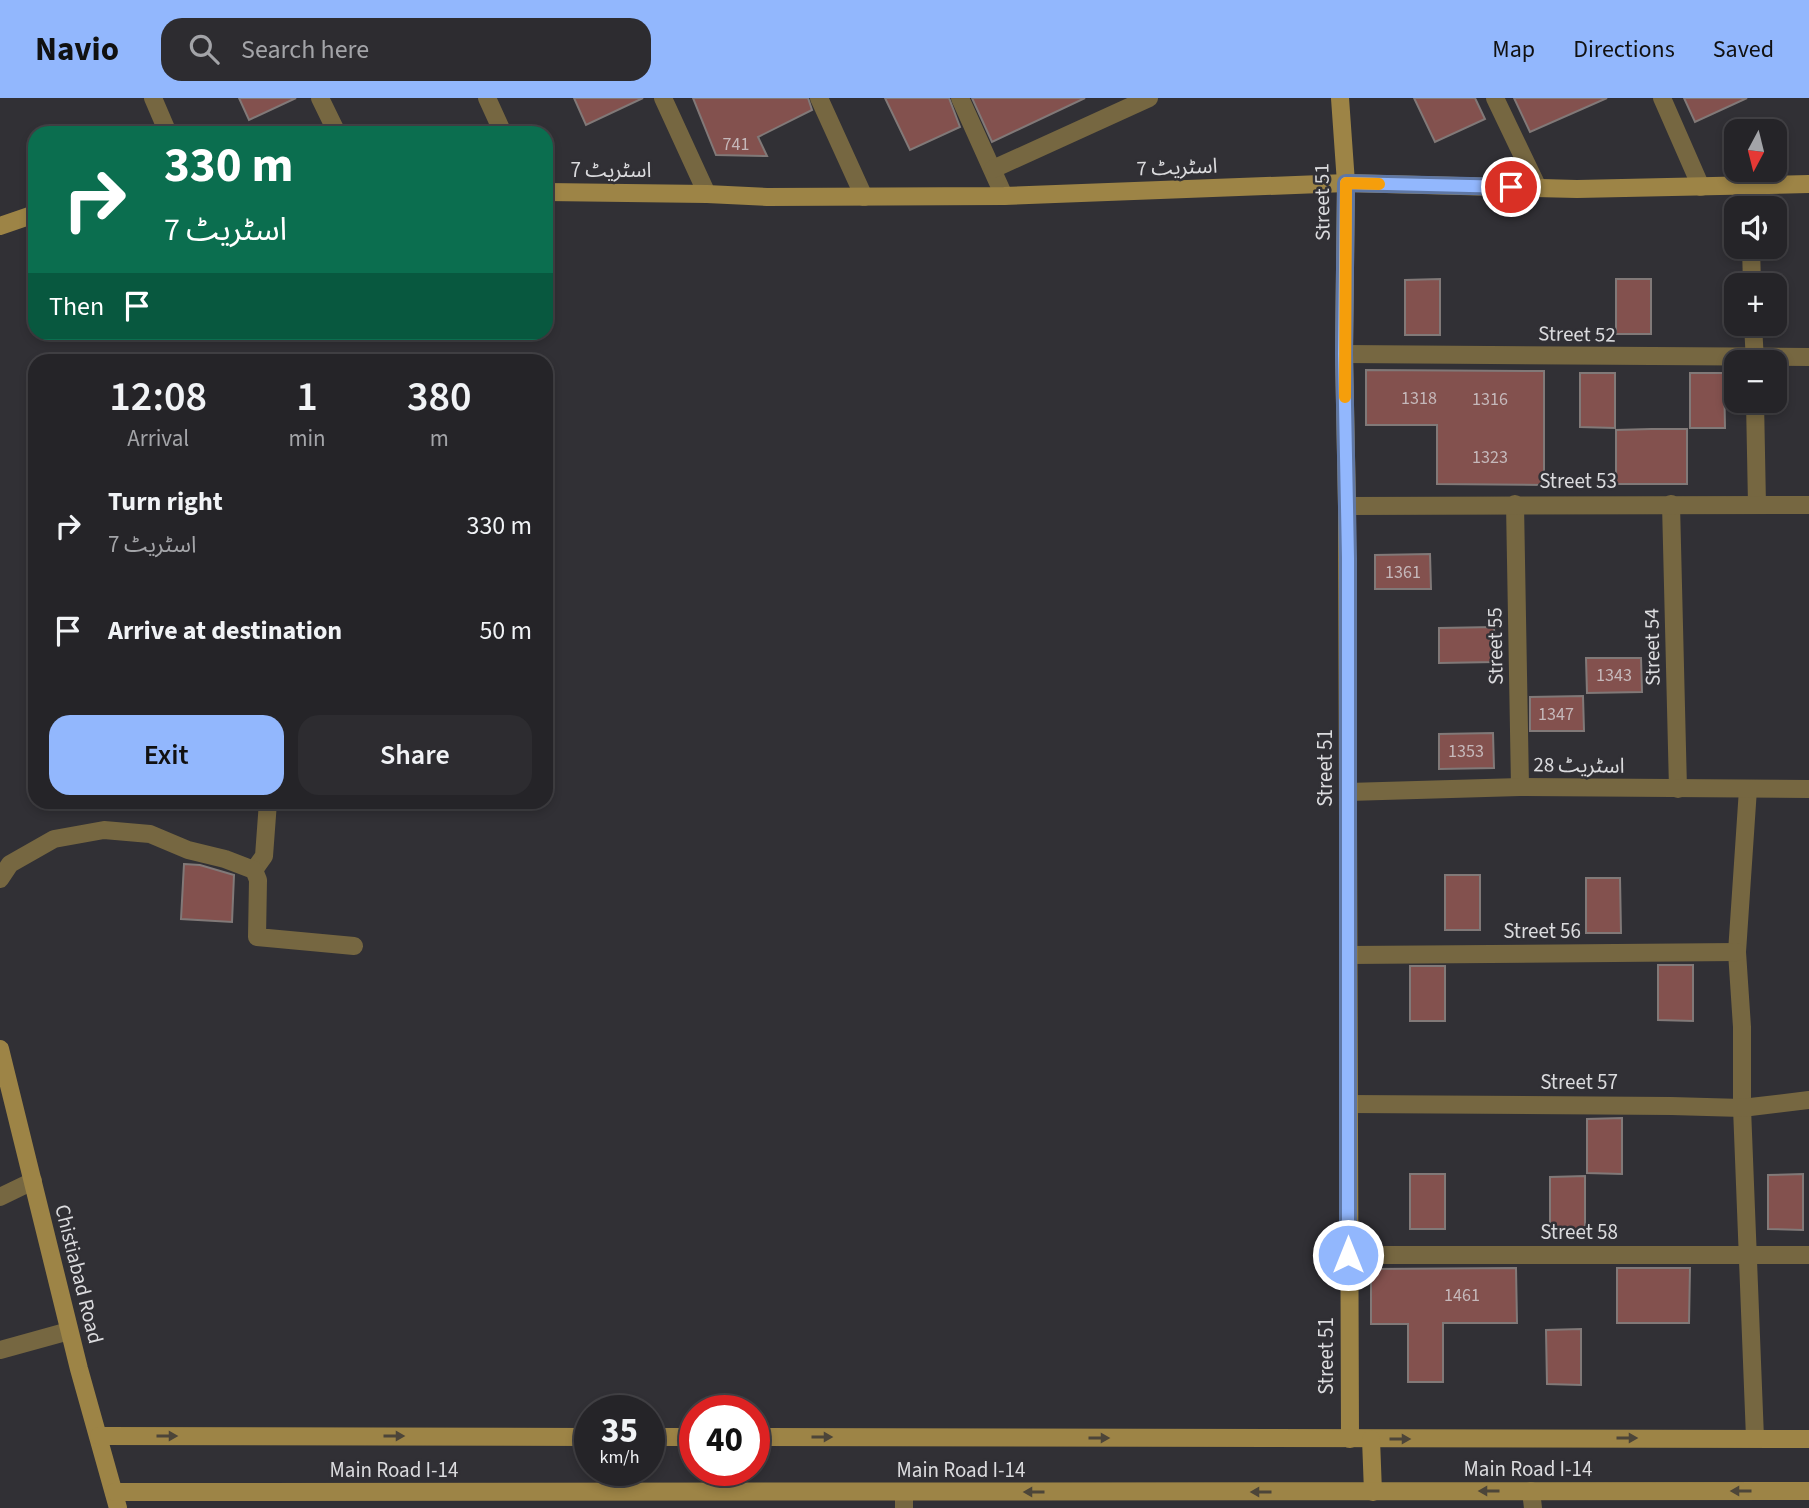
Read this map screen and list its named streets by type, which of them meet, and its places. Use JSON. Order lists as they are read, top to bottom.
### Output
{
  "streets": {
    "main road": [
      "اسٹریٹ 7",
      "Street 51",
      "Chistiabad Road",
      "Main Road I-14"
    ],
    "street": [
      "Street 52",
      "Street 53",
      "Street 55",
      "Street 54",
      "اسٹریٹ 28",
      "Street 56",
      "Street 57",
      "Street 58"
    ]
  },
  "crossings": [
    ["اسٹریٹ 7", "Street 51"],
    ["Street 51", "Street 52"],
    ["Street 51", "Street 53"],
    ["Street 51", "اسٹریٹ 28"],
    ["Street 51", "Street 56"],
    ["Street 51", "Street 57"],
    ["Street 51", "Street 58"],
    ["Street 51", "Main Road I-14"],
    ["Street 53", "Street 55"],
    ["Street 53", "Street 54"],
    ["Street 55", "اسٹریٹ 28"],
    ["Street 54", "اسٹریٹ 28"],
    ["Chistiabad Road", "Main Road I-14"]
  ],
  "house_numbers": [
    "741",
    "1318",
    "1316",
    "1323",
    "1361",
    "1343",
    "1347",
    "1353",
    "1461"
  ],
  "north": "bottom",
  "page": {
    "header": "Navio",
    "search": "Search here",
    "nav": ["Map", "Directions", "Saved"],
    "map_buttons": ["+", "−"],
    "turn": ["330 m", "اسٹریٹ 7"],
    "then": "Then",
    "eta": [
      "12:08",
      "Arrival",
      "1",
      "min",
      "380",
      "m"
    ],
    "list": [
      {
        "name": "Turn right",
        "note": "اسٹریٹ 7",
        "value": "330 m"
      },
      {
        "name": "Arrive at destination",
        "value": "50 m"
      }
    ],
    "buttons": ["Exit", "Share"],
    "speed": "35 km/h",
    "limit": "40"
  }
}
